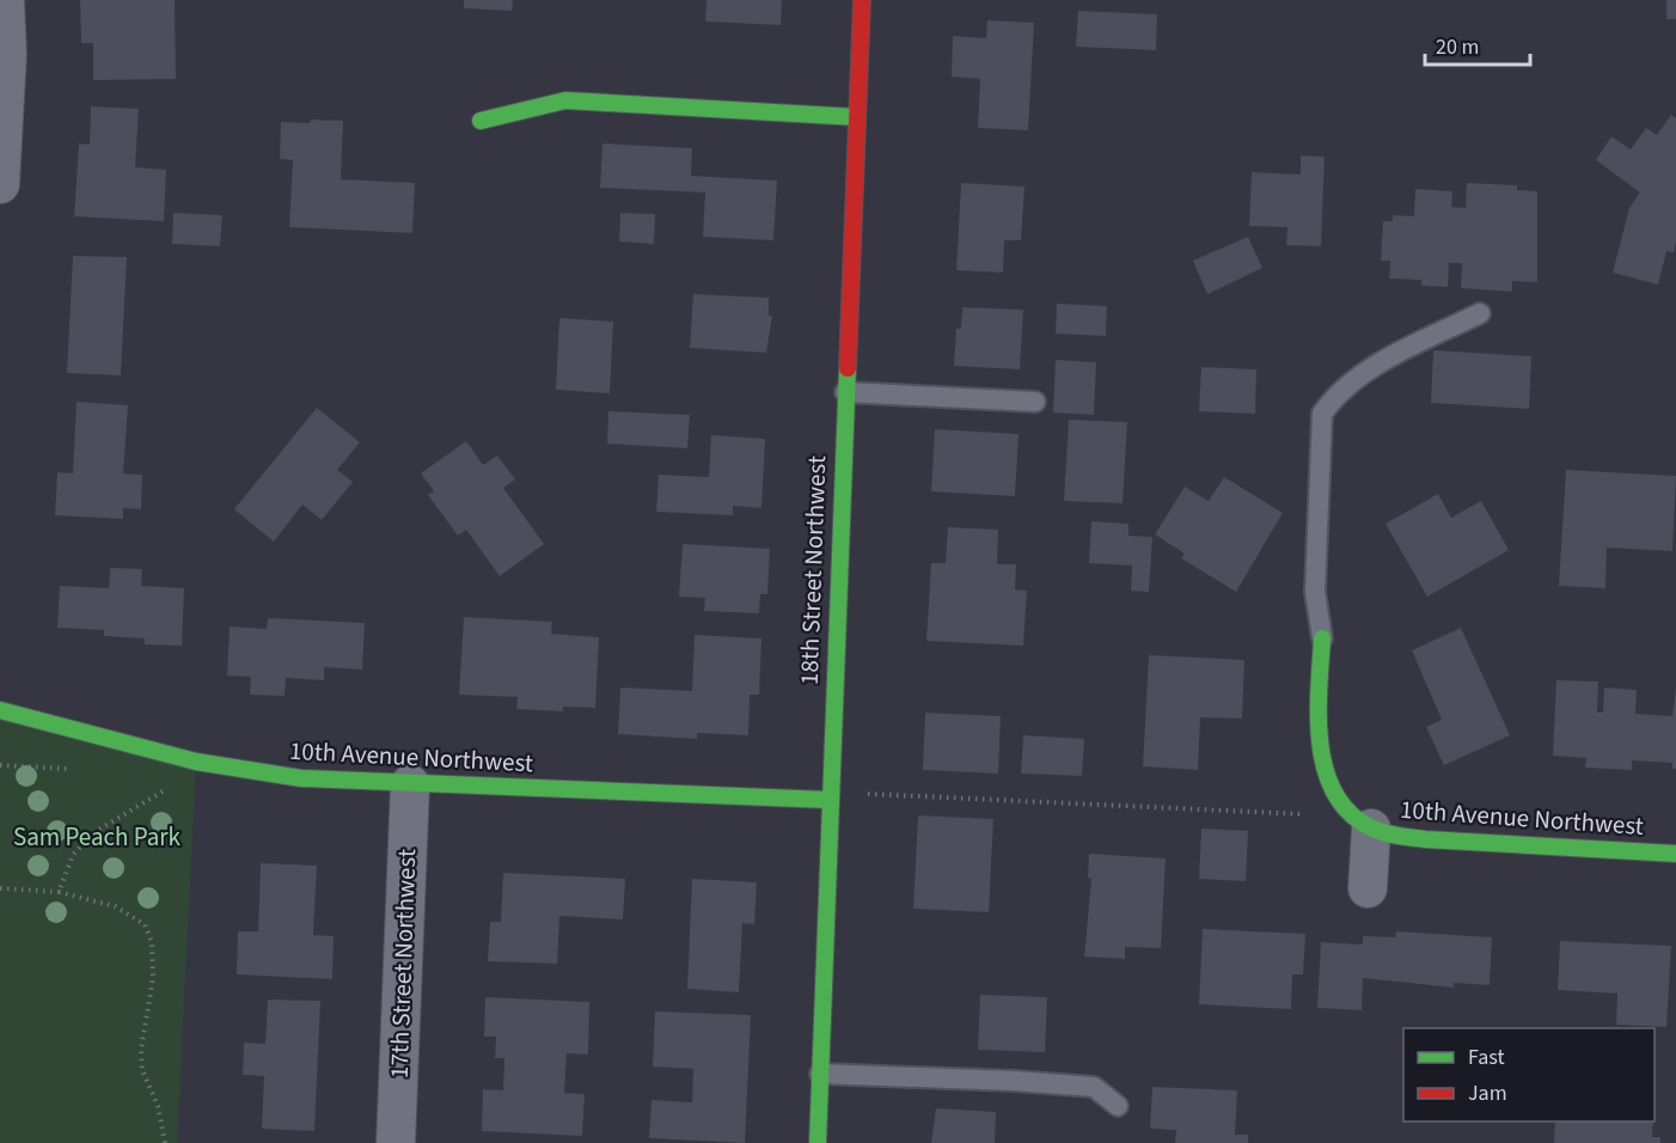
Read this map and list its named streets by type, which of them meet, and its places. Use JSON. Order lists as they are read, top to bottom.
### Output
{
  "streets": {
    "street": ["18th Street Northwest", "10th Avenue Northwest", "17th Street Northwest"]
  },
  "crossings": [
    ["18th Street Northwest", "10th Avenue Northwest"],
    ["10th Avenue Northwest", "17th Street Northwest"]
  ],
  "parks": ["Sam Peach Park"],
  "legend": ["Fast", "Jam"],
  "scale_bar": "20 m"
}
